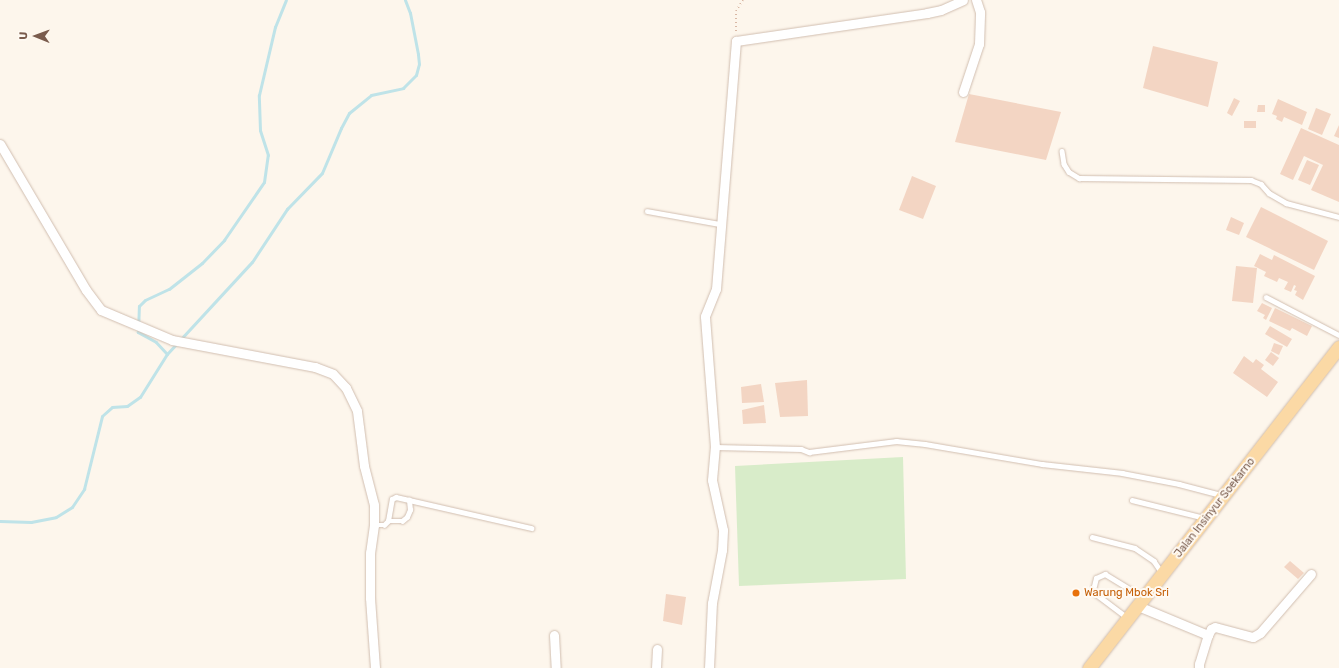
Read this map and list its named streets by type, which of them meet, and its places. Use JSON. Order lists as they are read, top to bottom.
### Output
{
  "streets": {
    "main road": ["Jalan Insinyur Soekarno"]
  },
  "places": ["Warung Mbok Sri"],
  "north": "left"
}
